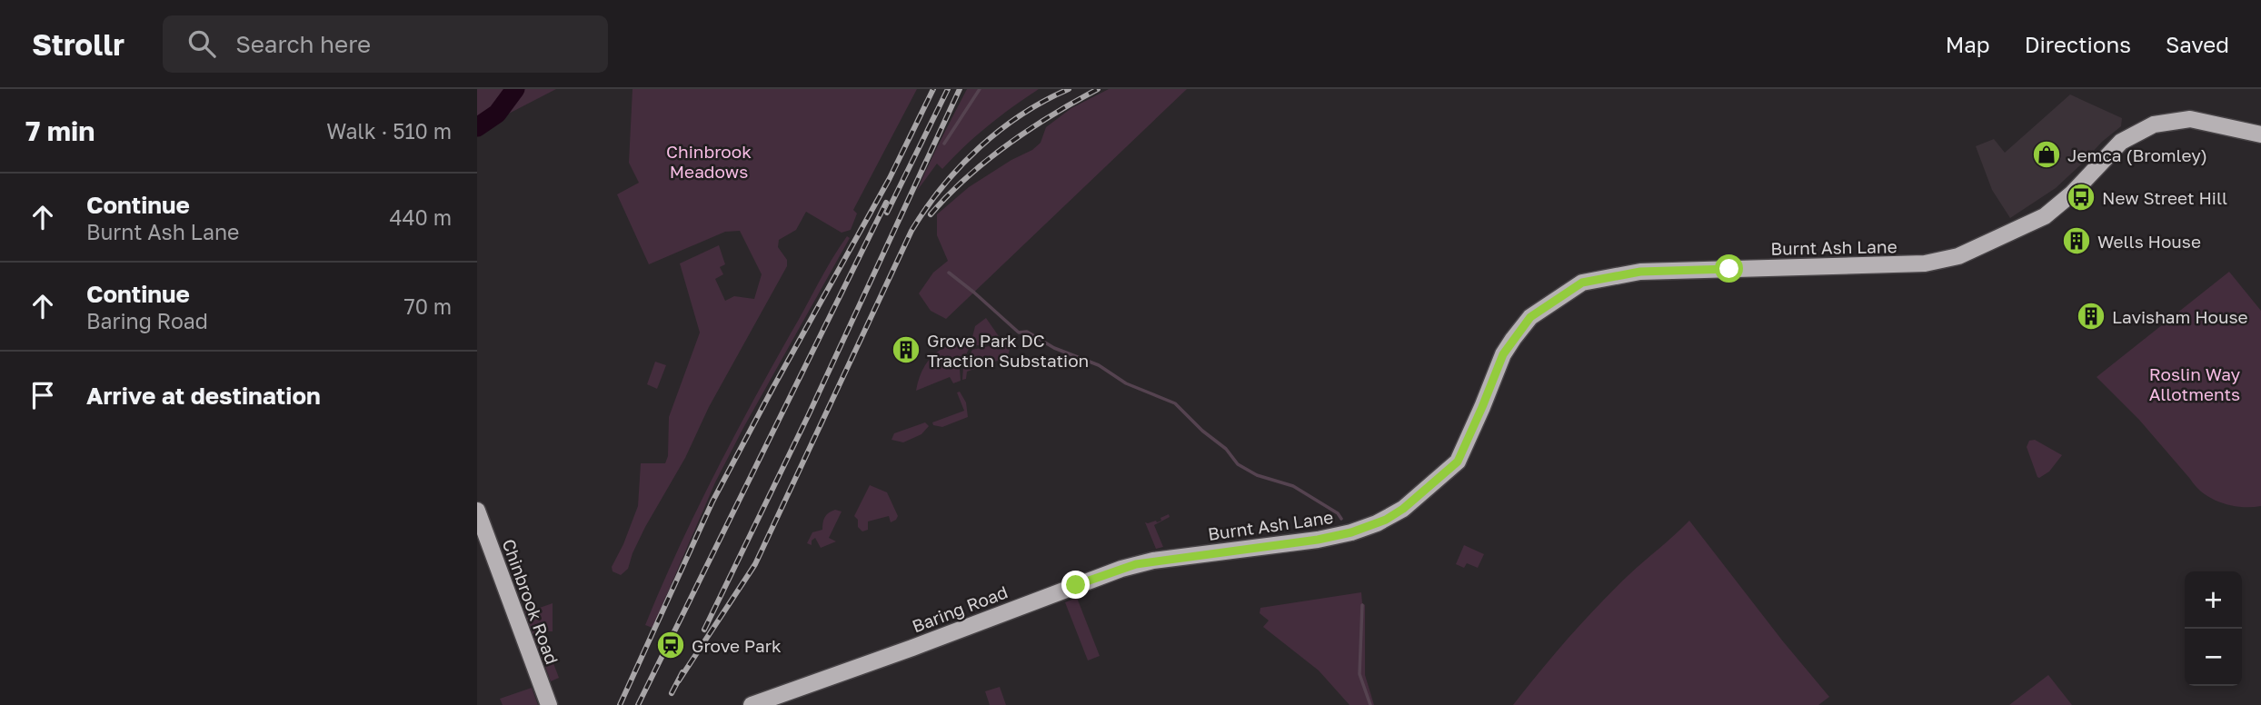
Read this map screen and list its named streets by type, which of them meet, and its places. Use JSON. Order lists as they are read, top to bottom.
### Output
{
  "streets": {
    "main road": ["Burnt Ash Lane", "Chinbrook Road", "Baring Road"]
  },
  "crossings": [
    ["Burnt Ash Lane", "Baring Road"]
  ],
  "parks": ["Chinbrook Meadows", "Roslin Way Allotments"],
  "places": {
    "shop": ["Jemca (Bromley)"],
    "bus stop": ["New Street Hill"],
    "building": ["Wells House", "Lavisham House", "Grove Park DC Traction Substation"],
    "station": ["Grove Park"]
  },
  "page": {
    "header": "Strollr",
    "search": "Search here",
    "nav": ["Map", "Directions", "Saved"],
    "heading": ["7 min", "Walk · 510 m"],
    "list": [
      ["Continue", "Burnt Ash Lane", "440 m"],
      ["Continue", "Baring Road", "70 m"],
      "Arrive at destination"
    ],
    "map_buttons": ["+", "−"]
  }
}
